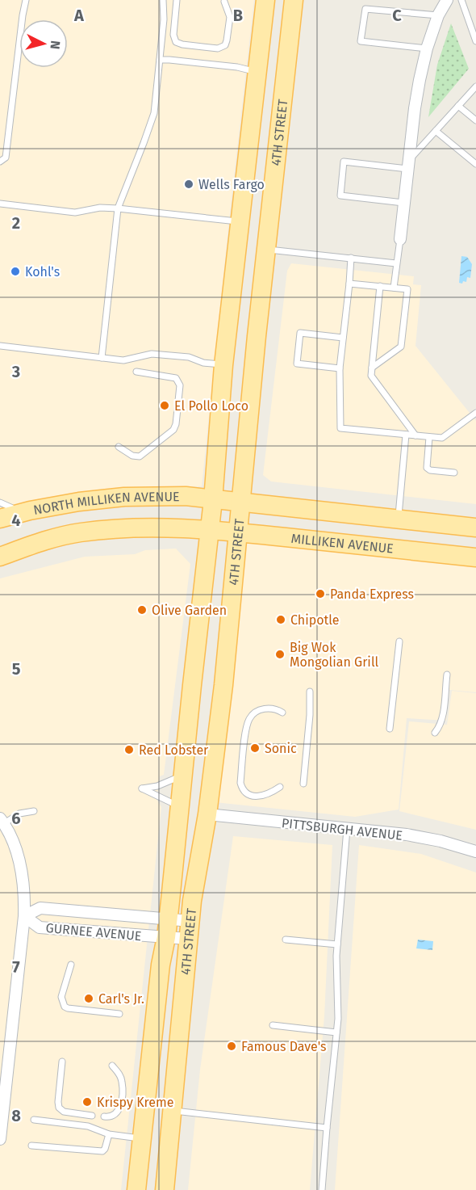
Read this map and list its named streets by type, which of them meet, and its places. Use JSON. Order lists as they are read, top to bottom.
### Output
{
  "streets": {
    "main road": ["4TH STREET", "NORTH MILLIKEN AVENUE", "MILLIKEN AVENUE"],
    "street": ["PITTSBURGH AVENUE", "GURNEE AVENUE"]
  },
  "crossings": [
    ["4TH STREET", "NORTH MILLIKEN AVENUE"],
    ["4TH STREET", "MILLIKEN AVENUE"],
    ["4TH STREET", "PITTSBURGH AVENUE"],
    ["4TH STREET", "GURNEE AVENUE"],
    ["NORTH MILLIKEN AVENUE", "MILLIKEN AVENUE"]
  ],
  "places": [
    "Wells Fargo",
    "Kohl's",
    "El Pollo Loco",
    "Panda Express",
    "Olive Garden",
    "Chipotle",
    "Big Wok Mongolian Grill",
    "Sonic",
    "Red Lobster",
    "Carl's Jr.",
    "Famous Dave's",
    "Krispy Kreme"
  ],
  "north": "right",
  "grid": {
    "columns": ["A", "B", "C"],
    "rows": [
      "2",
      "3",
      "4",
      "5",
      "6",
      "7",
      "8"
    ]
  }
}
